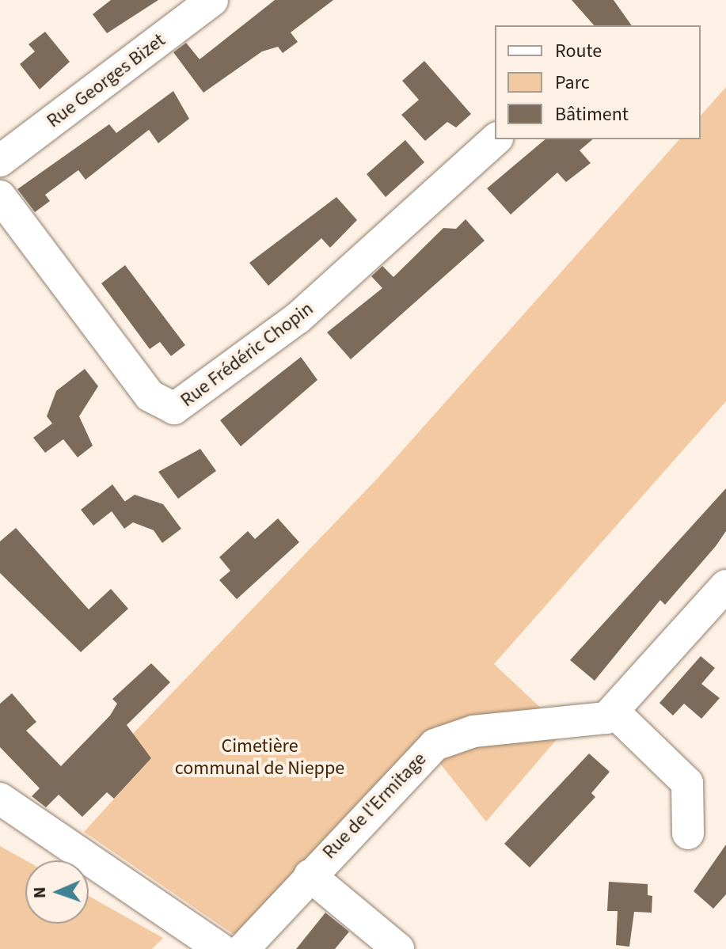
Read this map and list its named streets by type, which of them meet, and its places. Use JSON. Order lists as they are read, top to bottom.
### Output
{
  "streets": {
    "street": ["Rue Georges Bizet", "Rue Frédéric Chopin", "Rue de l'Ermitage"]
  },
  "parks": ["Cimetière communal de Nieppe"],
  "legend": ["Route", "Parc", "Bâtiment"],
  "north": "left"
}
